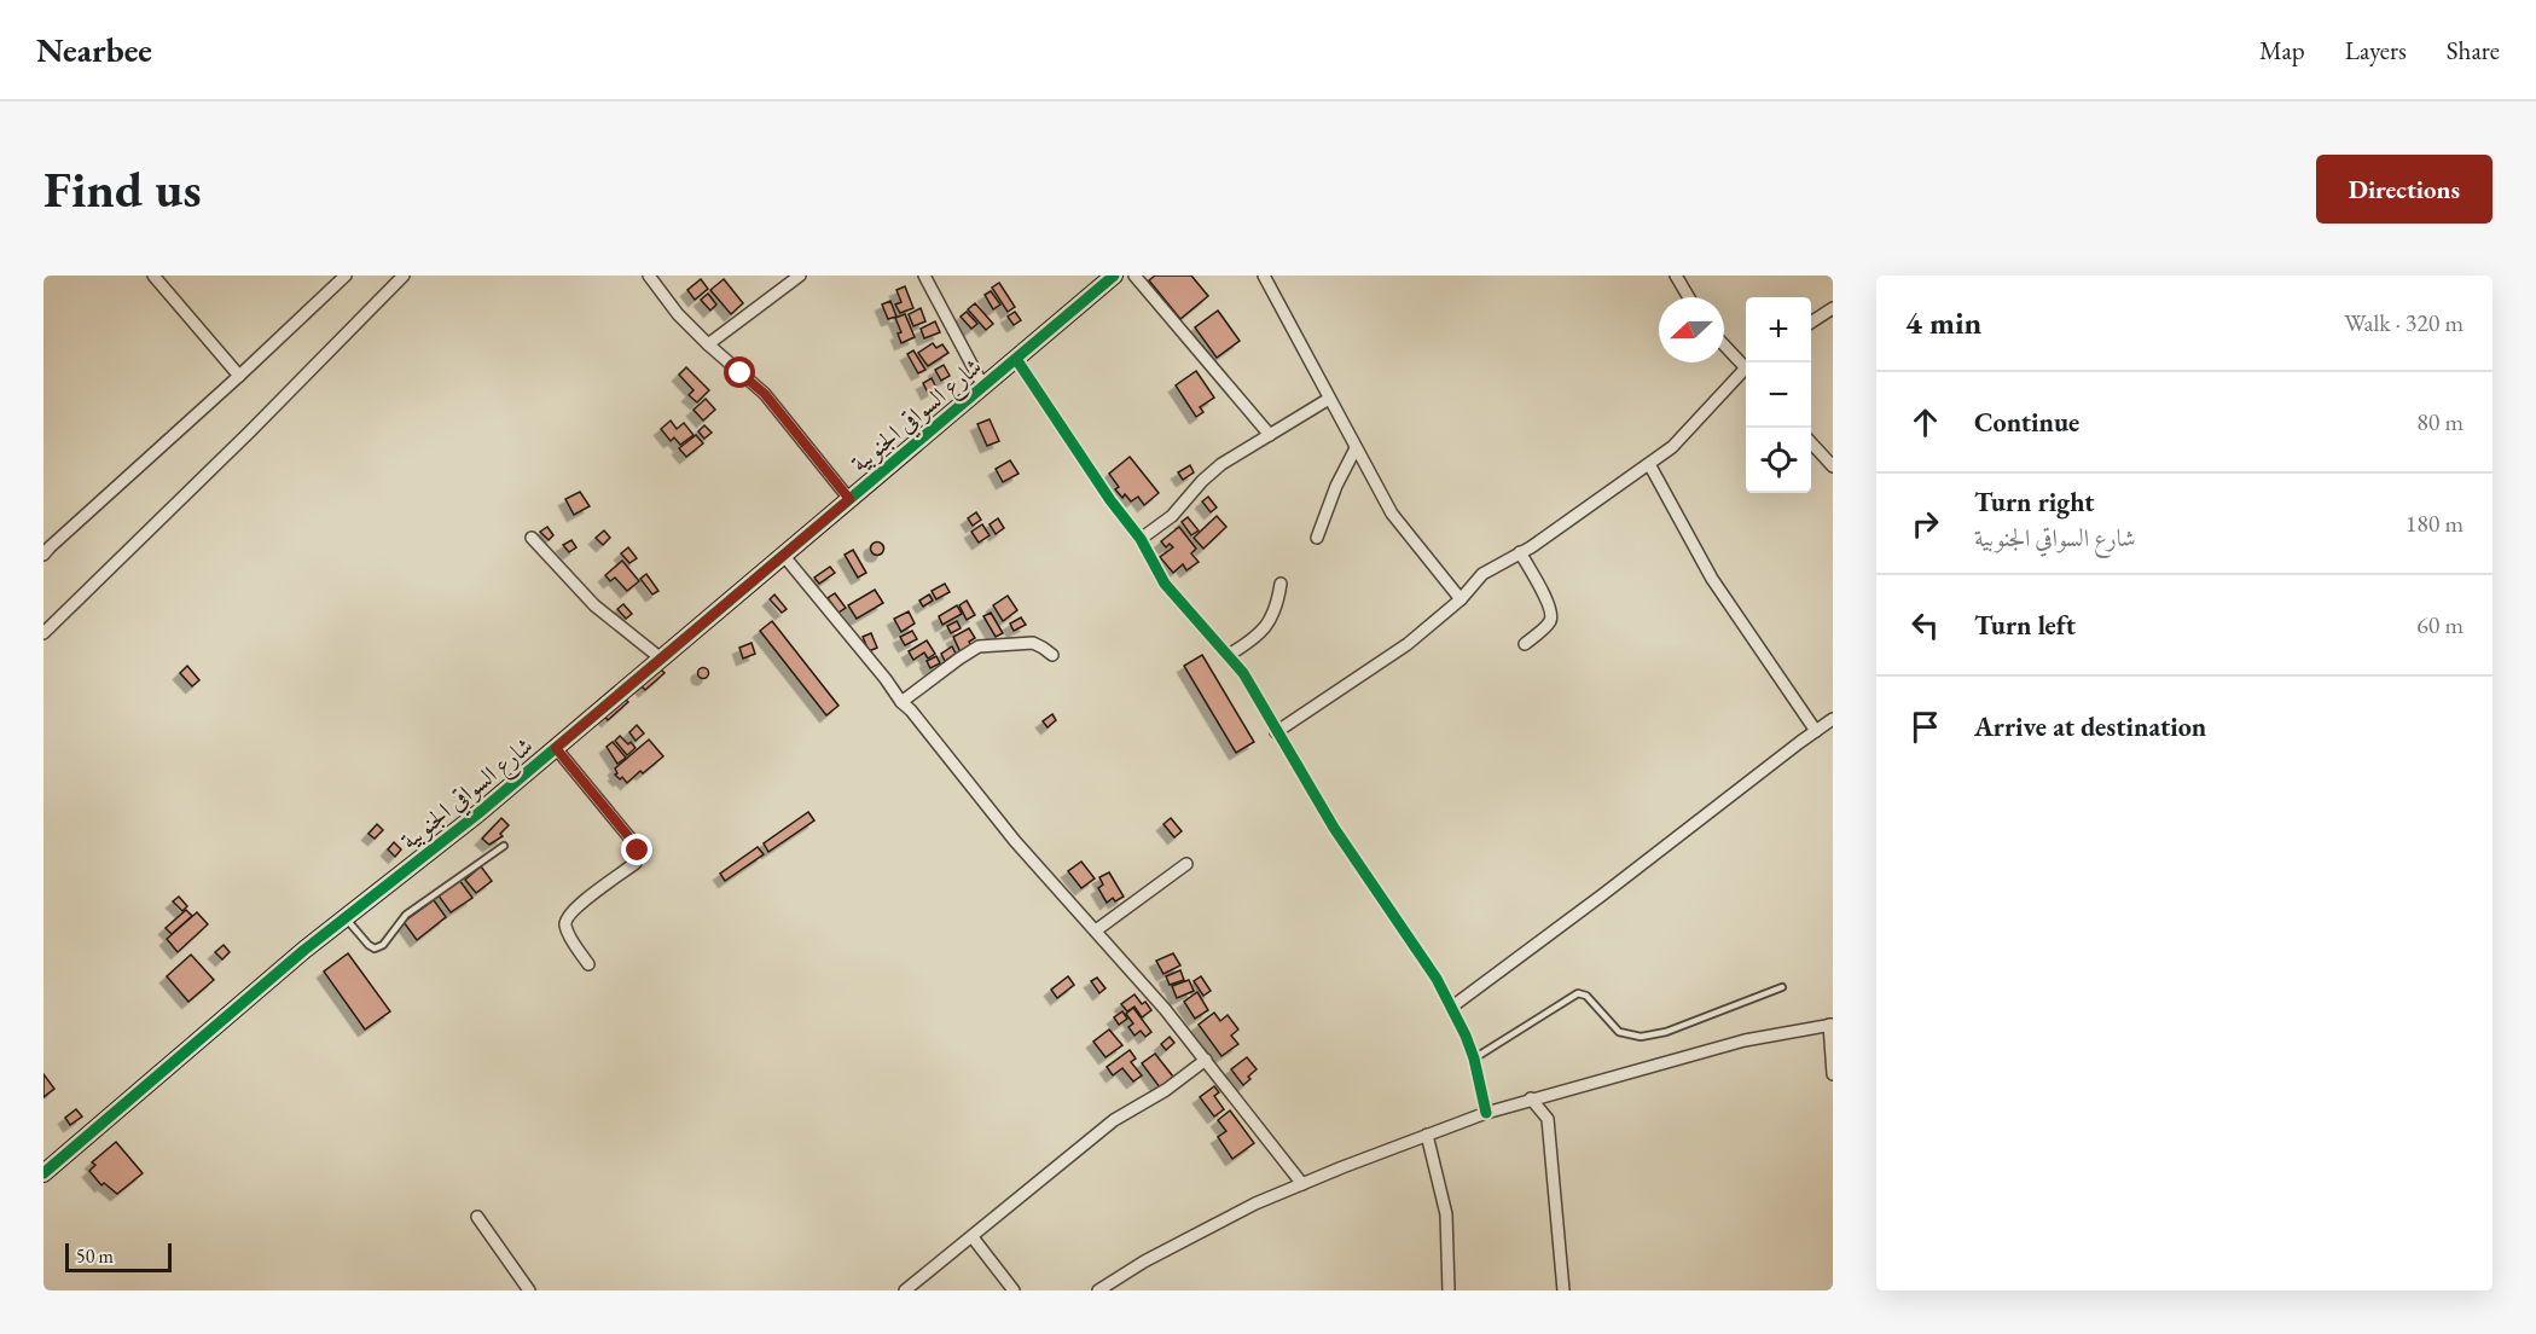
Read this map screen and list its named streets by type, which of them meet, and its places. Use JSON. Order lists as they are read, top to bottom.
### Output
{
  "streets": {
    "street": ["شارع السواقي الجنوبية"]
  },
  "scale_bar": "50 m",
  "north": "left",
  "page": {
    "header": "Nearbee",
    "nav": ["Map", "Layers", "Share"],
    "buttons": "Directions",
    "title": "Find us",
    "heading": ["4 min", "Walk · 320 m"],
    "map_buttons": ["+", "−"],
    "list": [
      ["Continue", "80 m"],
      ["Turn right", "شارع السواقي الجنوبية", "180 m"],
      ["Turn left", "60 m"],
      "Arrive at destination"
    ],
    "scale": "50 m"
  }
}
